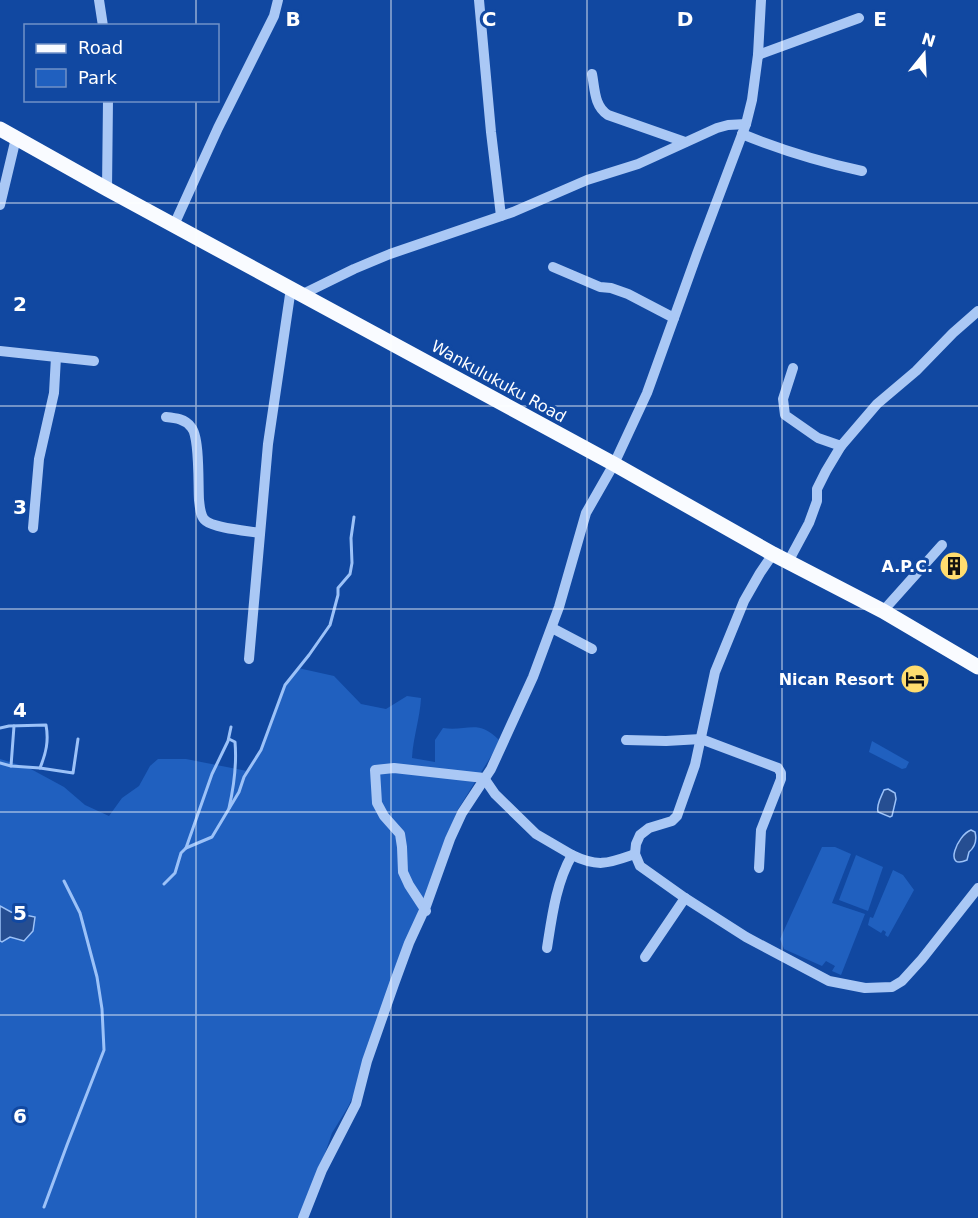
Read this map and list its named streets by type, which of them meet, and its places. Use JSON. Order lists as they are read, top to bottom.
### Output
{
  "streets": {
    "main road": ["Wankulukuku Road"]
  },
  "places": {
    "building": ["A.P.C."],
    "hotel": ["Nican Resort"]
  },
  "legend": ["Road", "Park"],
  "north": "top",
  "grid": {
    "columns": [
      "B",
      "C",
      "D",
      "E"
    ],
    "rows": [
      "2",
      "3",
      "4",
      "5",
      "6"
    ]
  }
}
